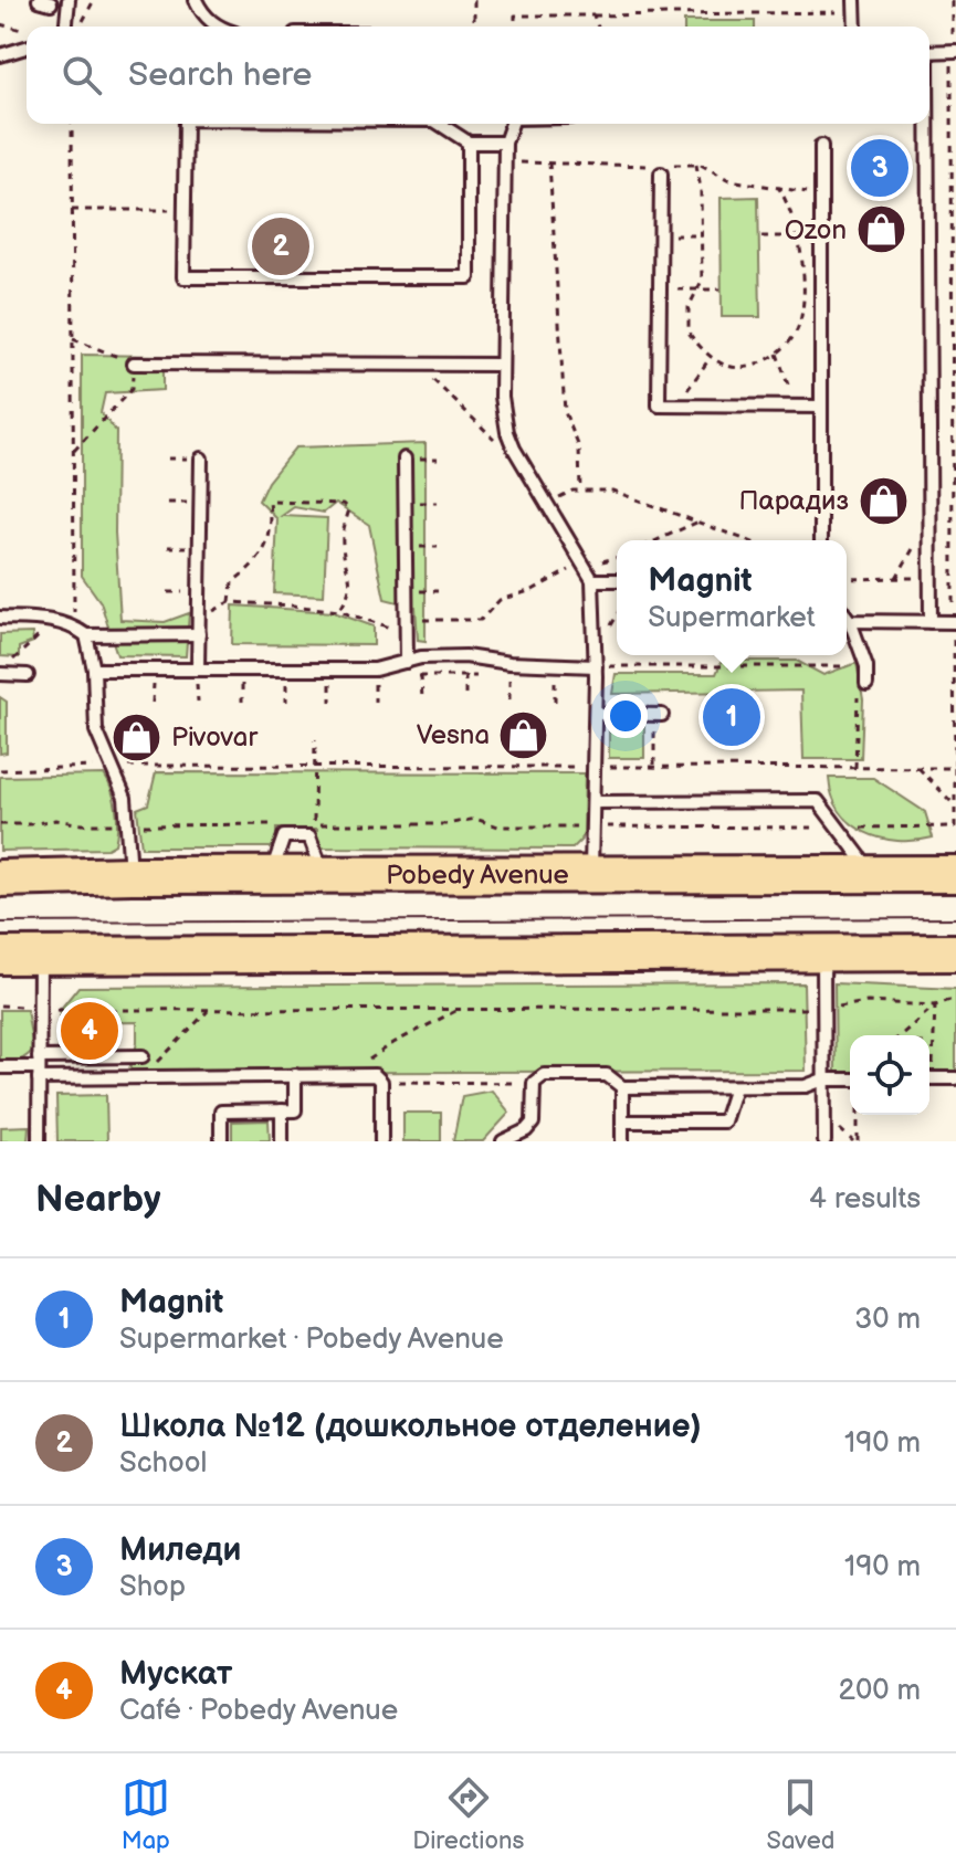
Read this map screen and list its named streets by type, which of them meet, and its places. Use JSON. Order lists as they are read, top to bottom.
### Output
{
  "streets": {
    "main road": ["Pobedy Avenue"]
  },
  "places": {
    "shop": [
      "Ozon",
      "Парадиз",
      "Vesna",
      "Pivovar"
    ]
  },
  "page": {
    "search": "Search here",
    "pins": [
      "3",
      "2",
      "1",
      "4"
    ],
    "popup": ["Magnit", "Supermarket"],
    "heading": ["Nearby", "4 results"],
    "list": [
      {
        "mark": "1",
        "name": "Magnit",
        "note": "Supermarket · Pobedy Avenue",
        "value": "30 m"
      },
      {
        "mark": "2",
        "name": "Школа №12 (дошкольное отделение)",
        "note": "School",
        "value": "190 m"
      },
      {
        "mark": "3",
        "name": "Миледи",
        "note": "Shop",
        "value": "190 m"
      },
      {
        "mark": "4",
        "name": "Мускат",
        "note": "Café · Pobedy Avenue",
        "value": "200 m"
      }
    ],
    "nav": ["Map", "Directions", "Saved"]
  }
}
